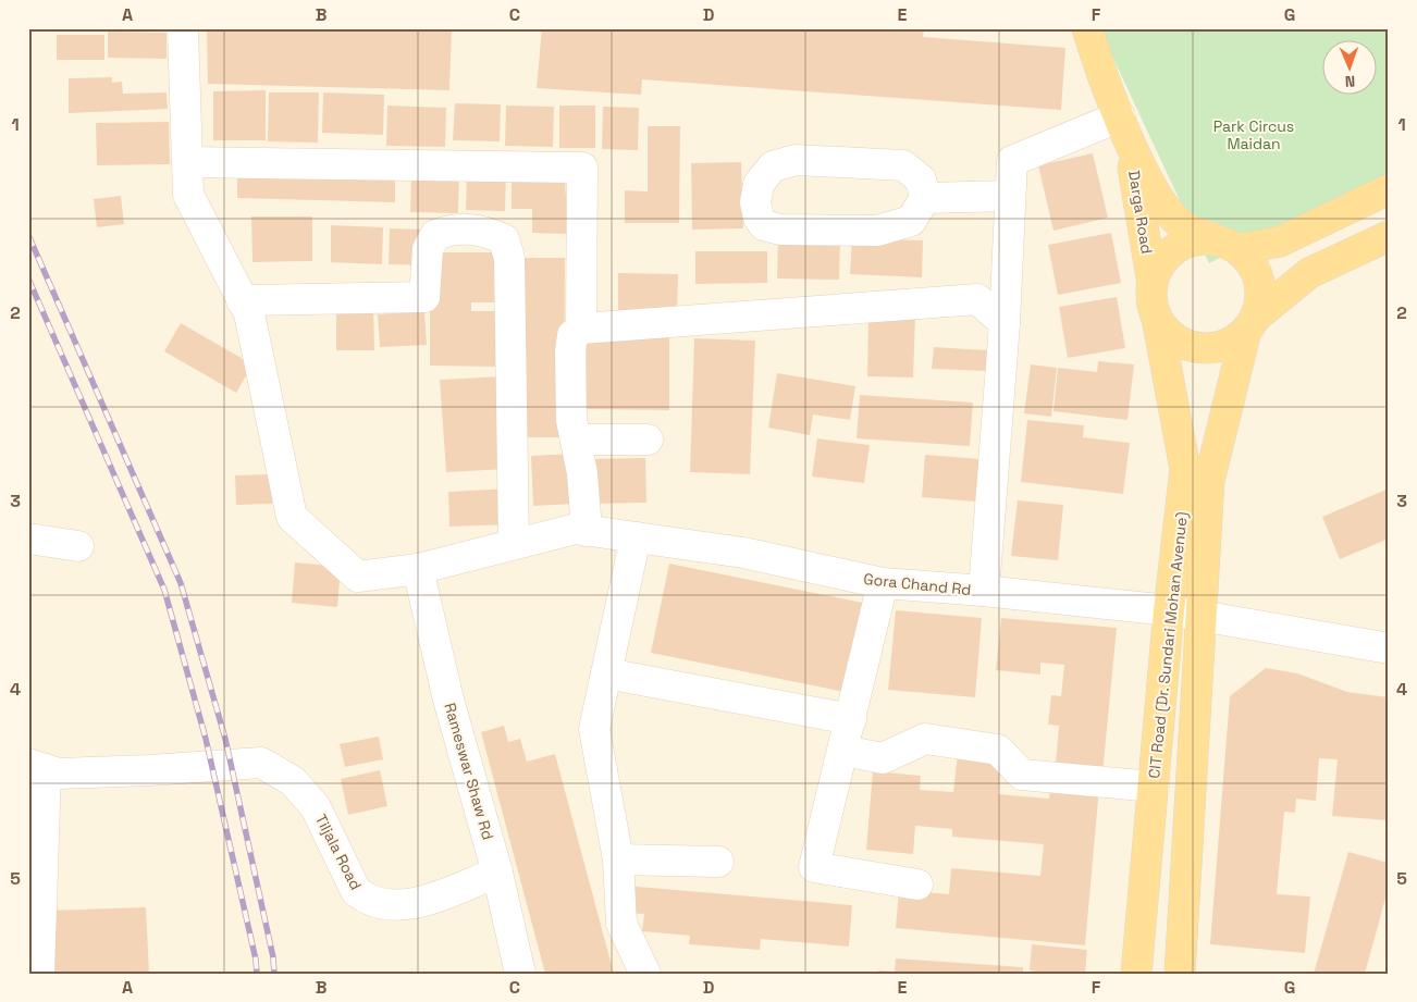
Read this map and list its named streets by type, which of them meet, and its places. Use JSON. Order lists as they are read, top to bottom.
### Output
{
  "streets": {
    "main road": ["Darga Road", "CIT Road (Dr. Sundari Mohan Avenue)"],
    "street": ["Gora Chand Rd", "Rameswar Shaw Rd", "Tiljala Road"]
  },
  "crossings": [
    ["Darga Road", "CIT Road (Dr. Sundari Mohan Avenue)"],
    ["Gora Chand Rd", "CIT Road (Dr. Sundari Mohan Avenue)"],
    ["Gora Chand Rd", "Rameswar Shaw Rd"],
    ["Rameswar Shaw Rd", "Tiljala Road"]
  ],
  "parks": ["Park Circus Maidan"],
  "north": "bottom",
  "grid": {
    "columns": [
      "A",
      "B",
      "C",
      "D",
      "E",
      "F",
      "G"
    ],
    "rows": [
      "1",
      "2",
      "3",
      "4",
      "5"
    ]
  }
}
